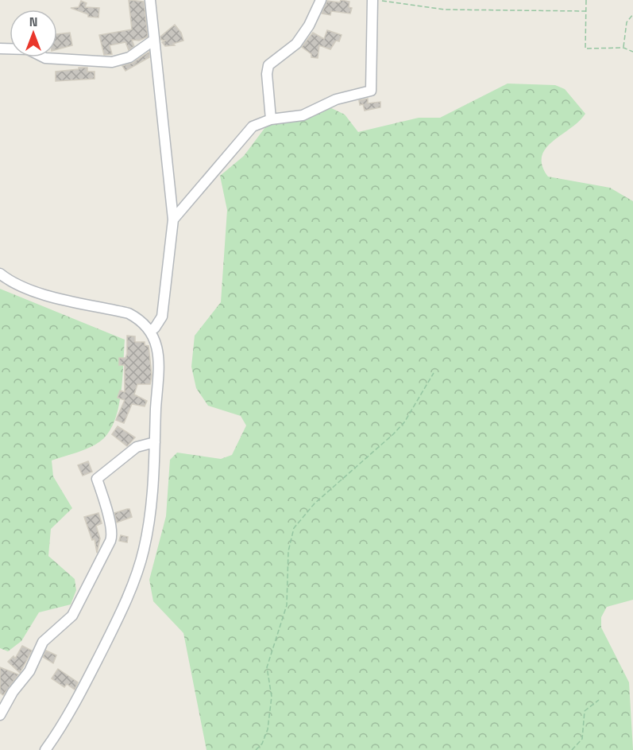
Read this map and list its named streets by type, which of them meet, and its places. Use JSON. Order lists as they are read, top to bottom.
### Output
{
  "north": "top"
}
